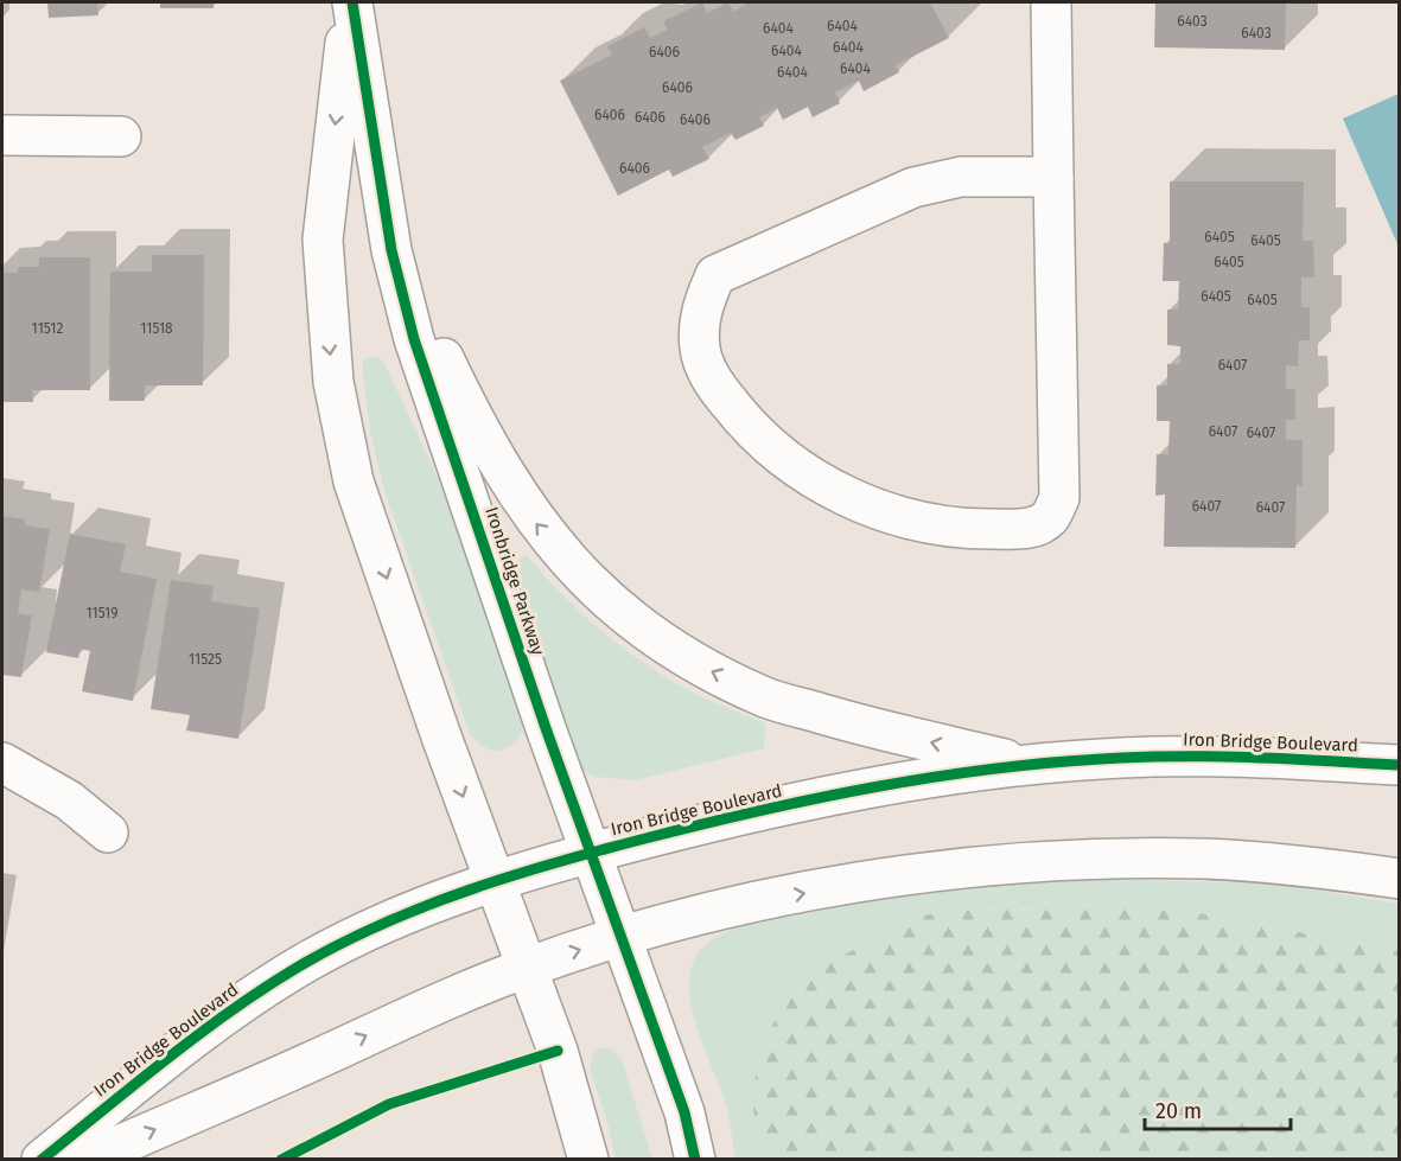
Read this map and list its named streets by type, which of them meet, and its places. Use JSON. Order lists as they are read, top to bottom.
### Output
{
  "streets": {
    "street": ["Ironbridge Parkway", "Iron Bridge Boulevard"]
  },
  "crossings": [
    ["Ironbridge Parkway", "Iron Bridge Boulevard"]
  ],
  "house_numbers": [
    "6403",
    "6404",
    "6404",
    "6403",
    "6404",
    "6404",
    "6406",
    "6404",
    "6404",
    "6406",
    "6406",
    "6406",
    "6406",
    "6406",
    "6405",
    "6405",
    "6405",
    "6405",
    "6405",
    "11512",
    "11518",
    "6407",
    "6407",
    "6407",
    "6407",
    "6407",
    "11519",
    "11525"
  ],
  "scale_bar": "20 m"
}
